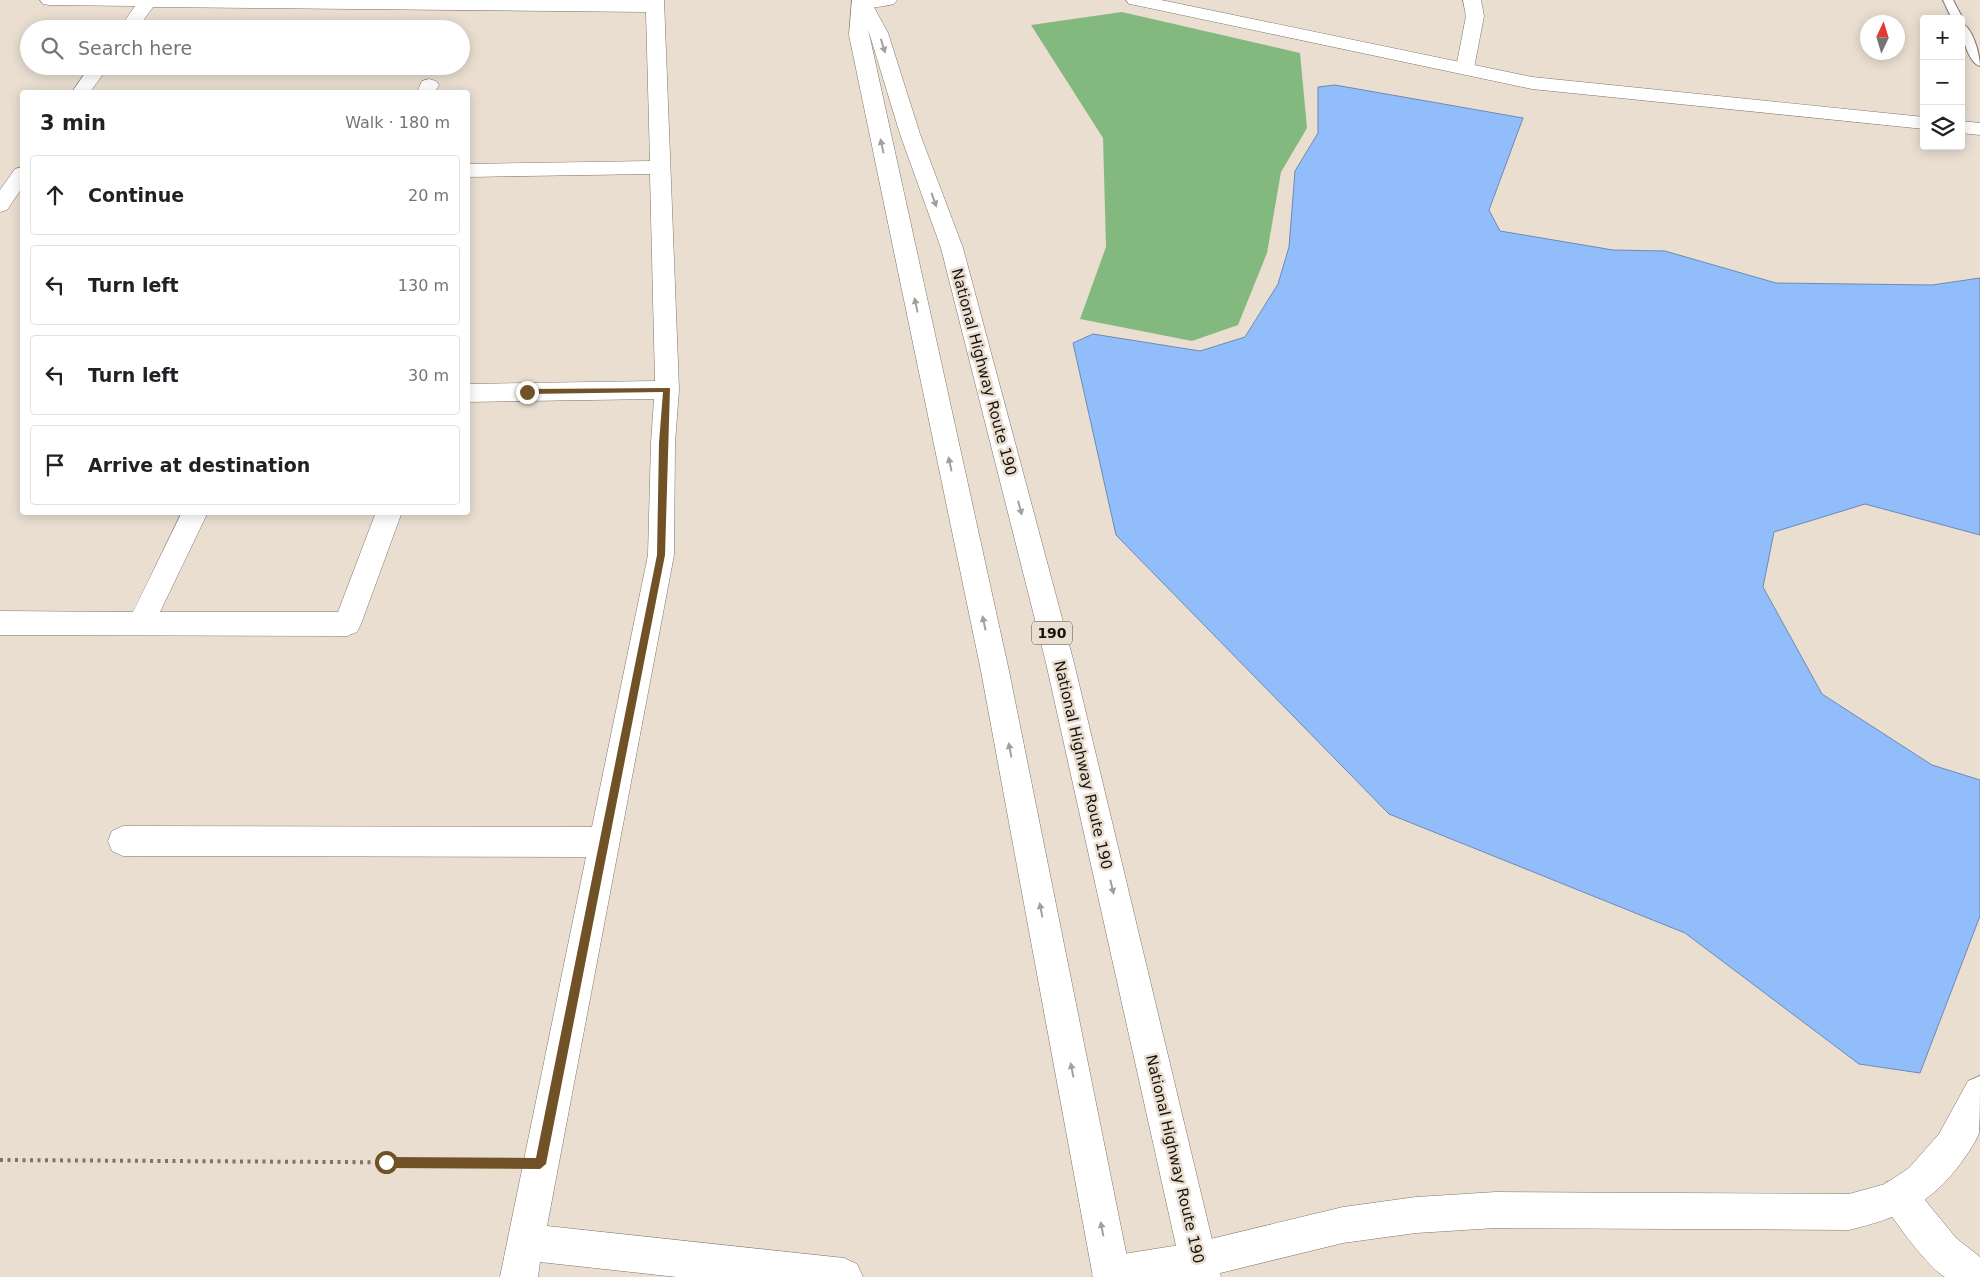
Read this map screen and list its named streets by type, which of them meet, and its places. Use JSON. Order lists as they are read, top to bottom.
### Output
{
  "streets": {
    "main road": ["National Highway Route 190", "190"]
  },
  "north": "top",
  "page": {
    "map_buttons": ["+", "−"],
    "search": "Search here",
    "heading": ["3 min", "Walk · 180 m"],
    "list": [
      ["Continue", "20 m"],
      ["Turn left", "130 m"],
      ["Turn left", "30 m"],
      "Arrive at destination"
    ]
  }
}
